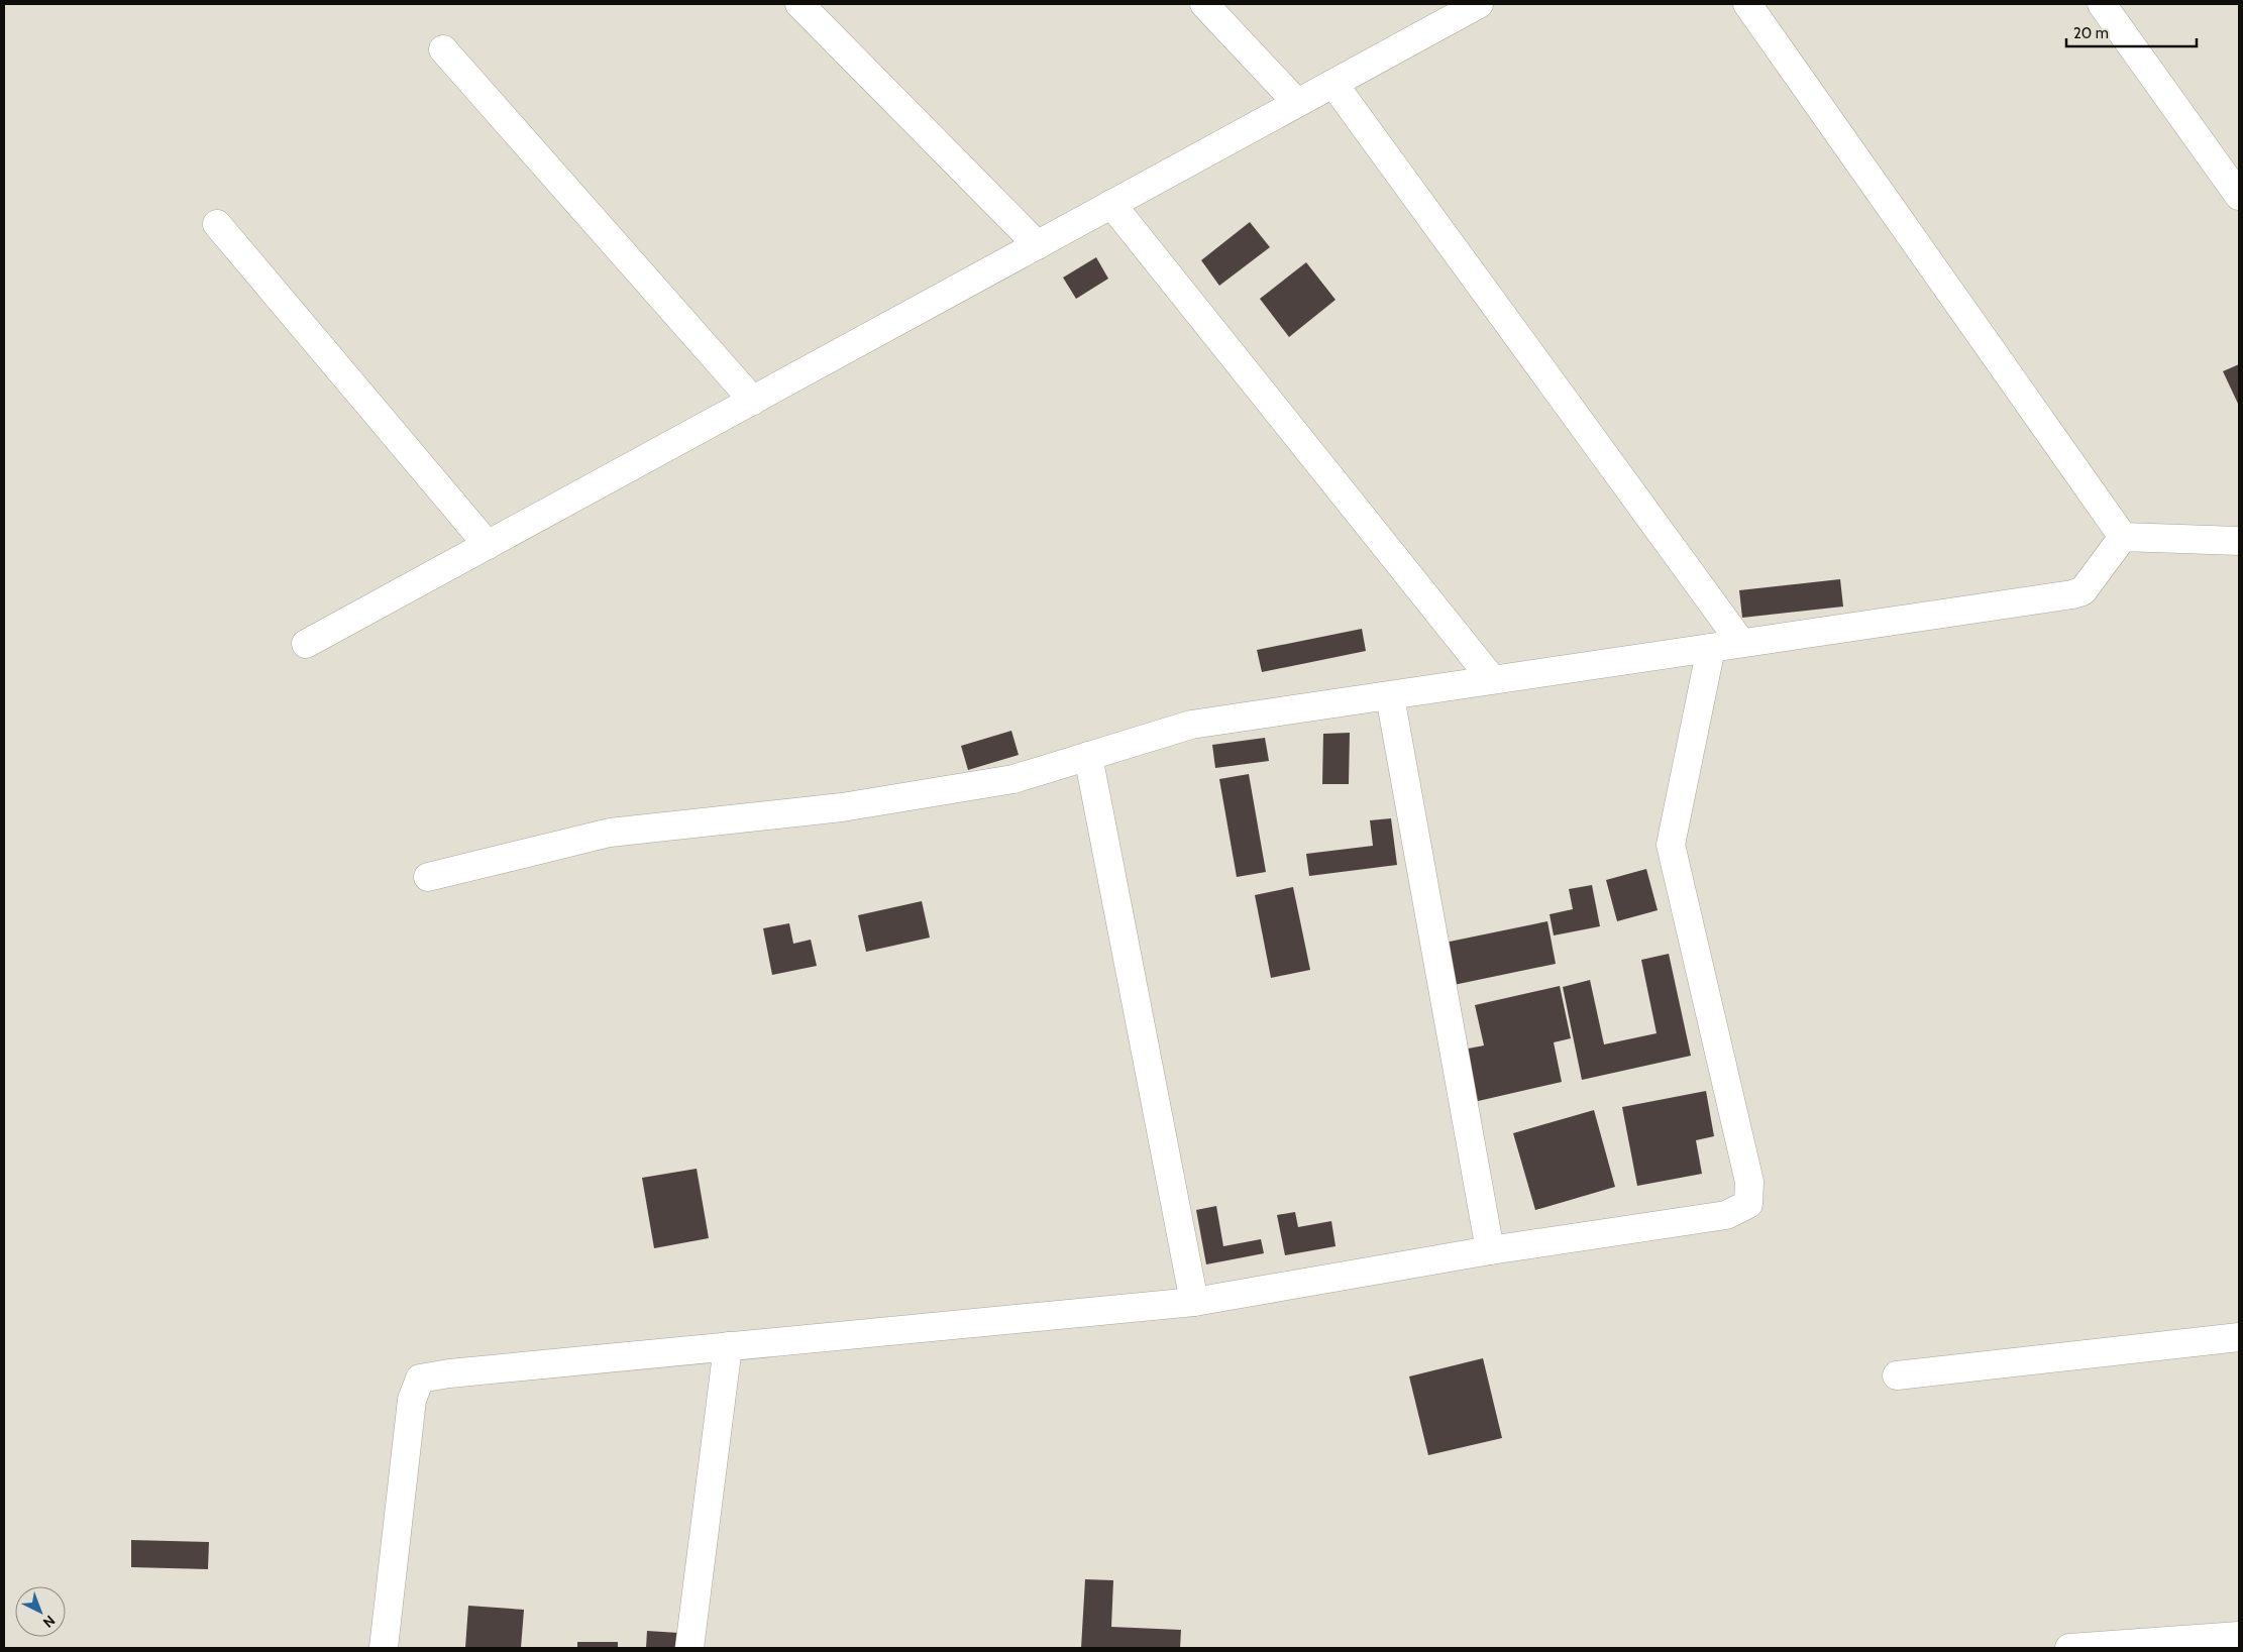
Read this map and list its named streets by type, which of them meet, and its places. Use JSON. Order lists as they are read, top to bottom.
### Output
{
  "scale_bar": "20 m",
  "north": "bottom right"
}
